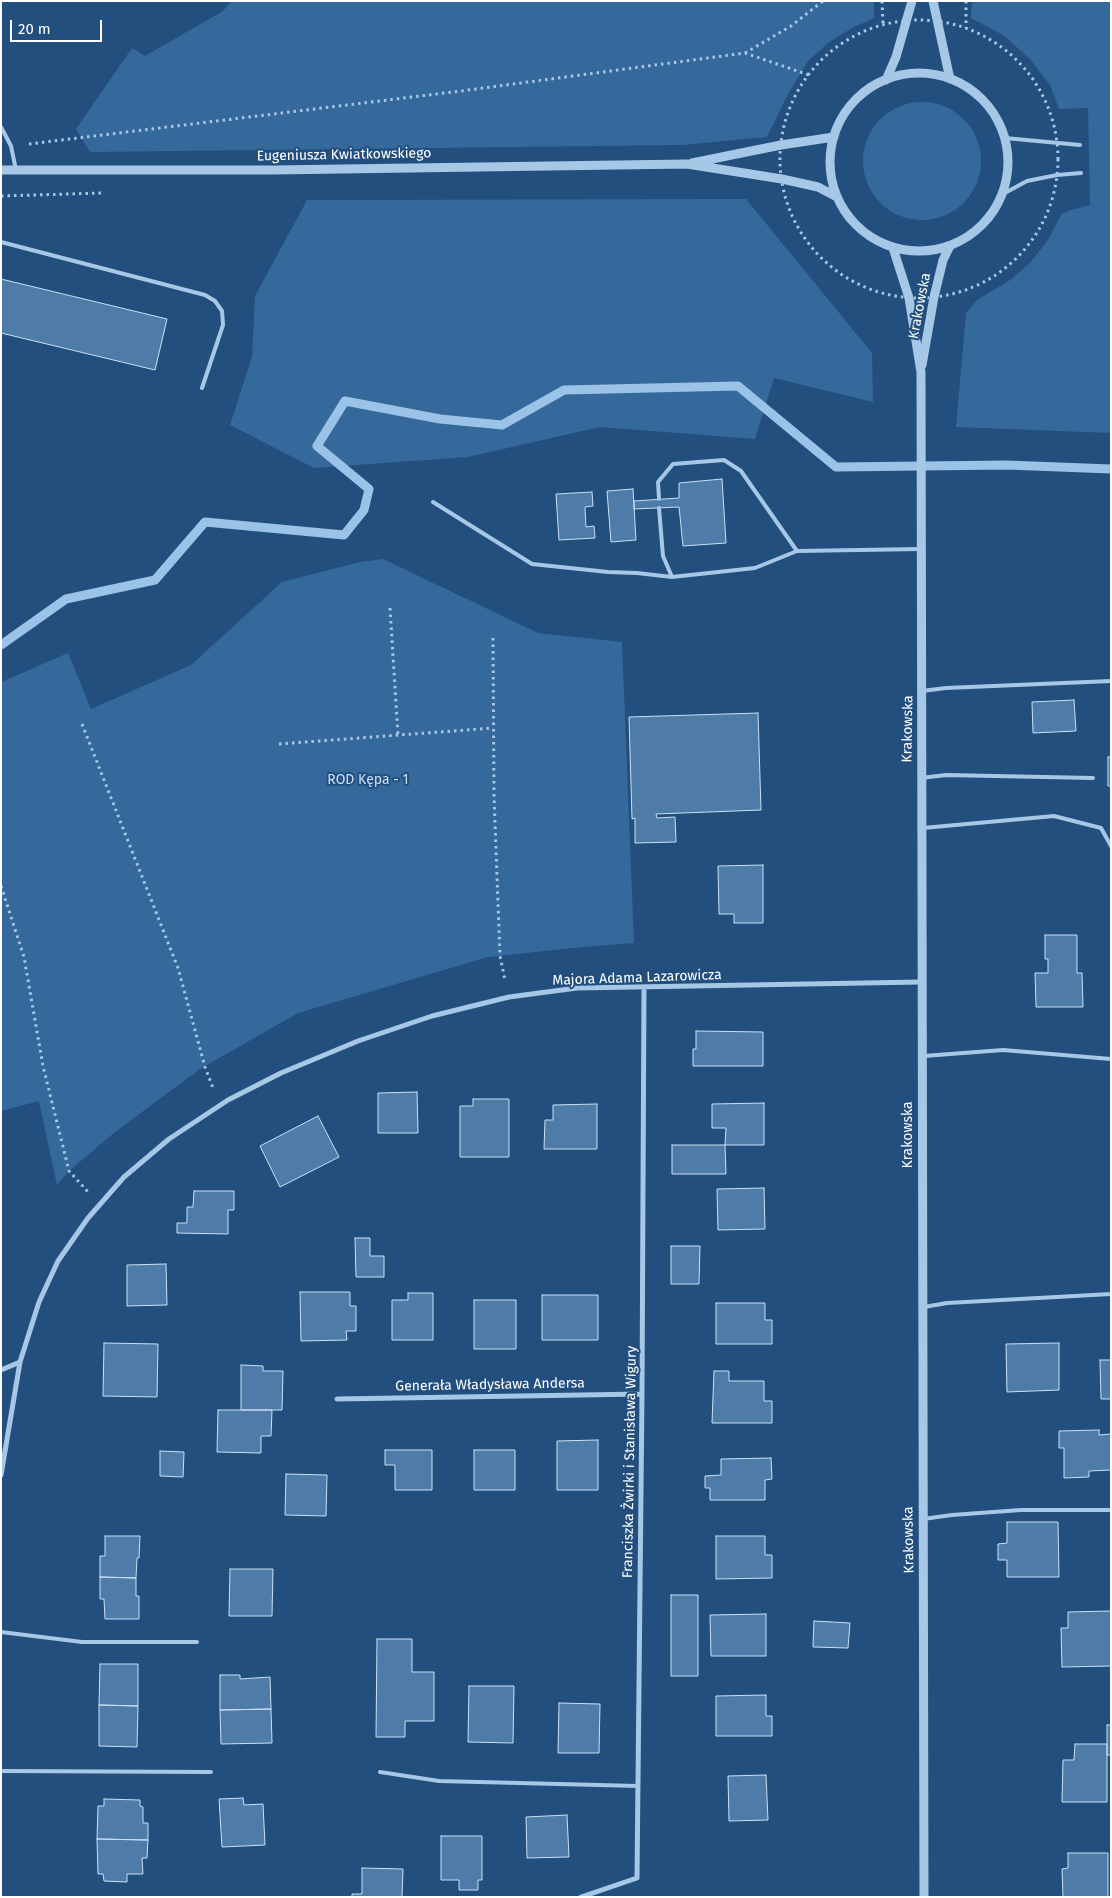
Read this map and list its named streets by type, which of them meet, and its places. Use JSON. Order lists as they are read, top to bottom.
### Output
{
  "streets": {
    "street": [
      "Eugeniusza Kwiatkowskiego",
      "Krakowska",
      "Majora Adama Lazarowicza",
      "Generała Władysława Andersa",
      "Franciszka Żwirki i Stanisława Wigury"
    ]
  },
  "crossings": [
    ["Eugeniusza Kwiatkowskiego", "Krakowska"],
    ["Krakowska", "Majora Adama Lazarowicza"],
    ["Majora Adama Lazarowicza", "Franciszka Żwirki i Stanisława Wigury"],
    ["Generała Władysława Andersa", "Franciszka Żwirki i Stanisława Wigury"]
  ],
  "parks": ["ROD Kępa - 1"],
  "scale_bar": "20 m"
}
